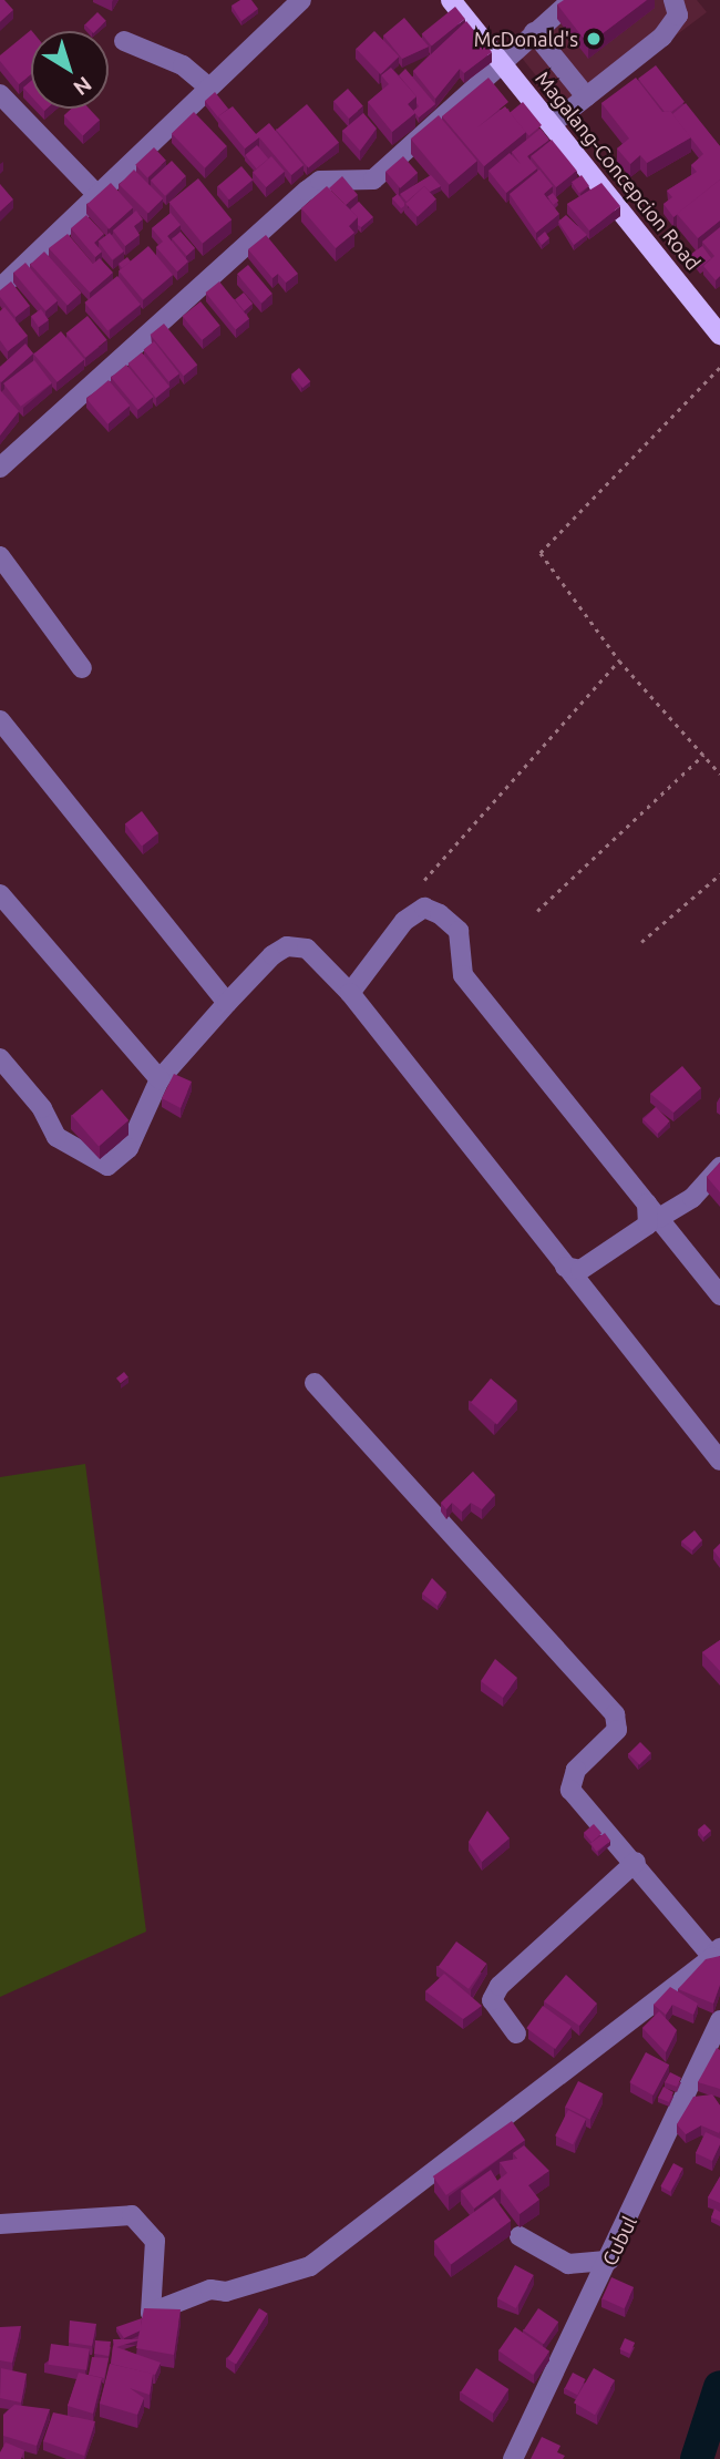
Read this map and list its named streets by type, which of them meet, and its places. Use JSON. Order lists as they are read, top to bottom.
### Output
{
  "streets": {
    "main road": ["Magalang-Concepcion Road"],
    "street": ["Cubul"]
  },
  "places": ["McDonald's"],
  "north": "bottom right"
}
